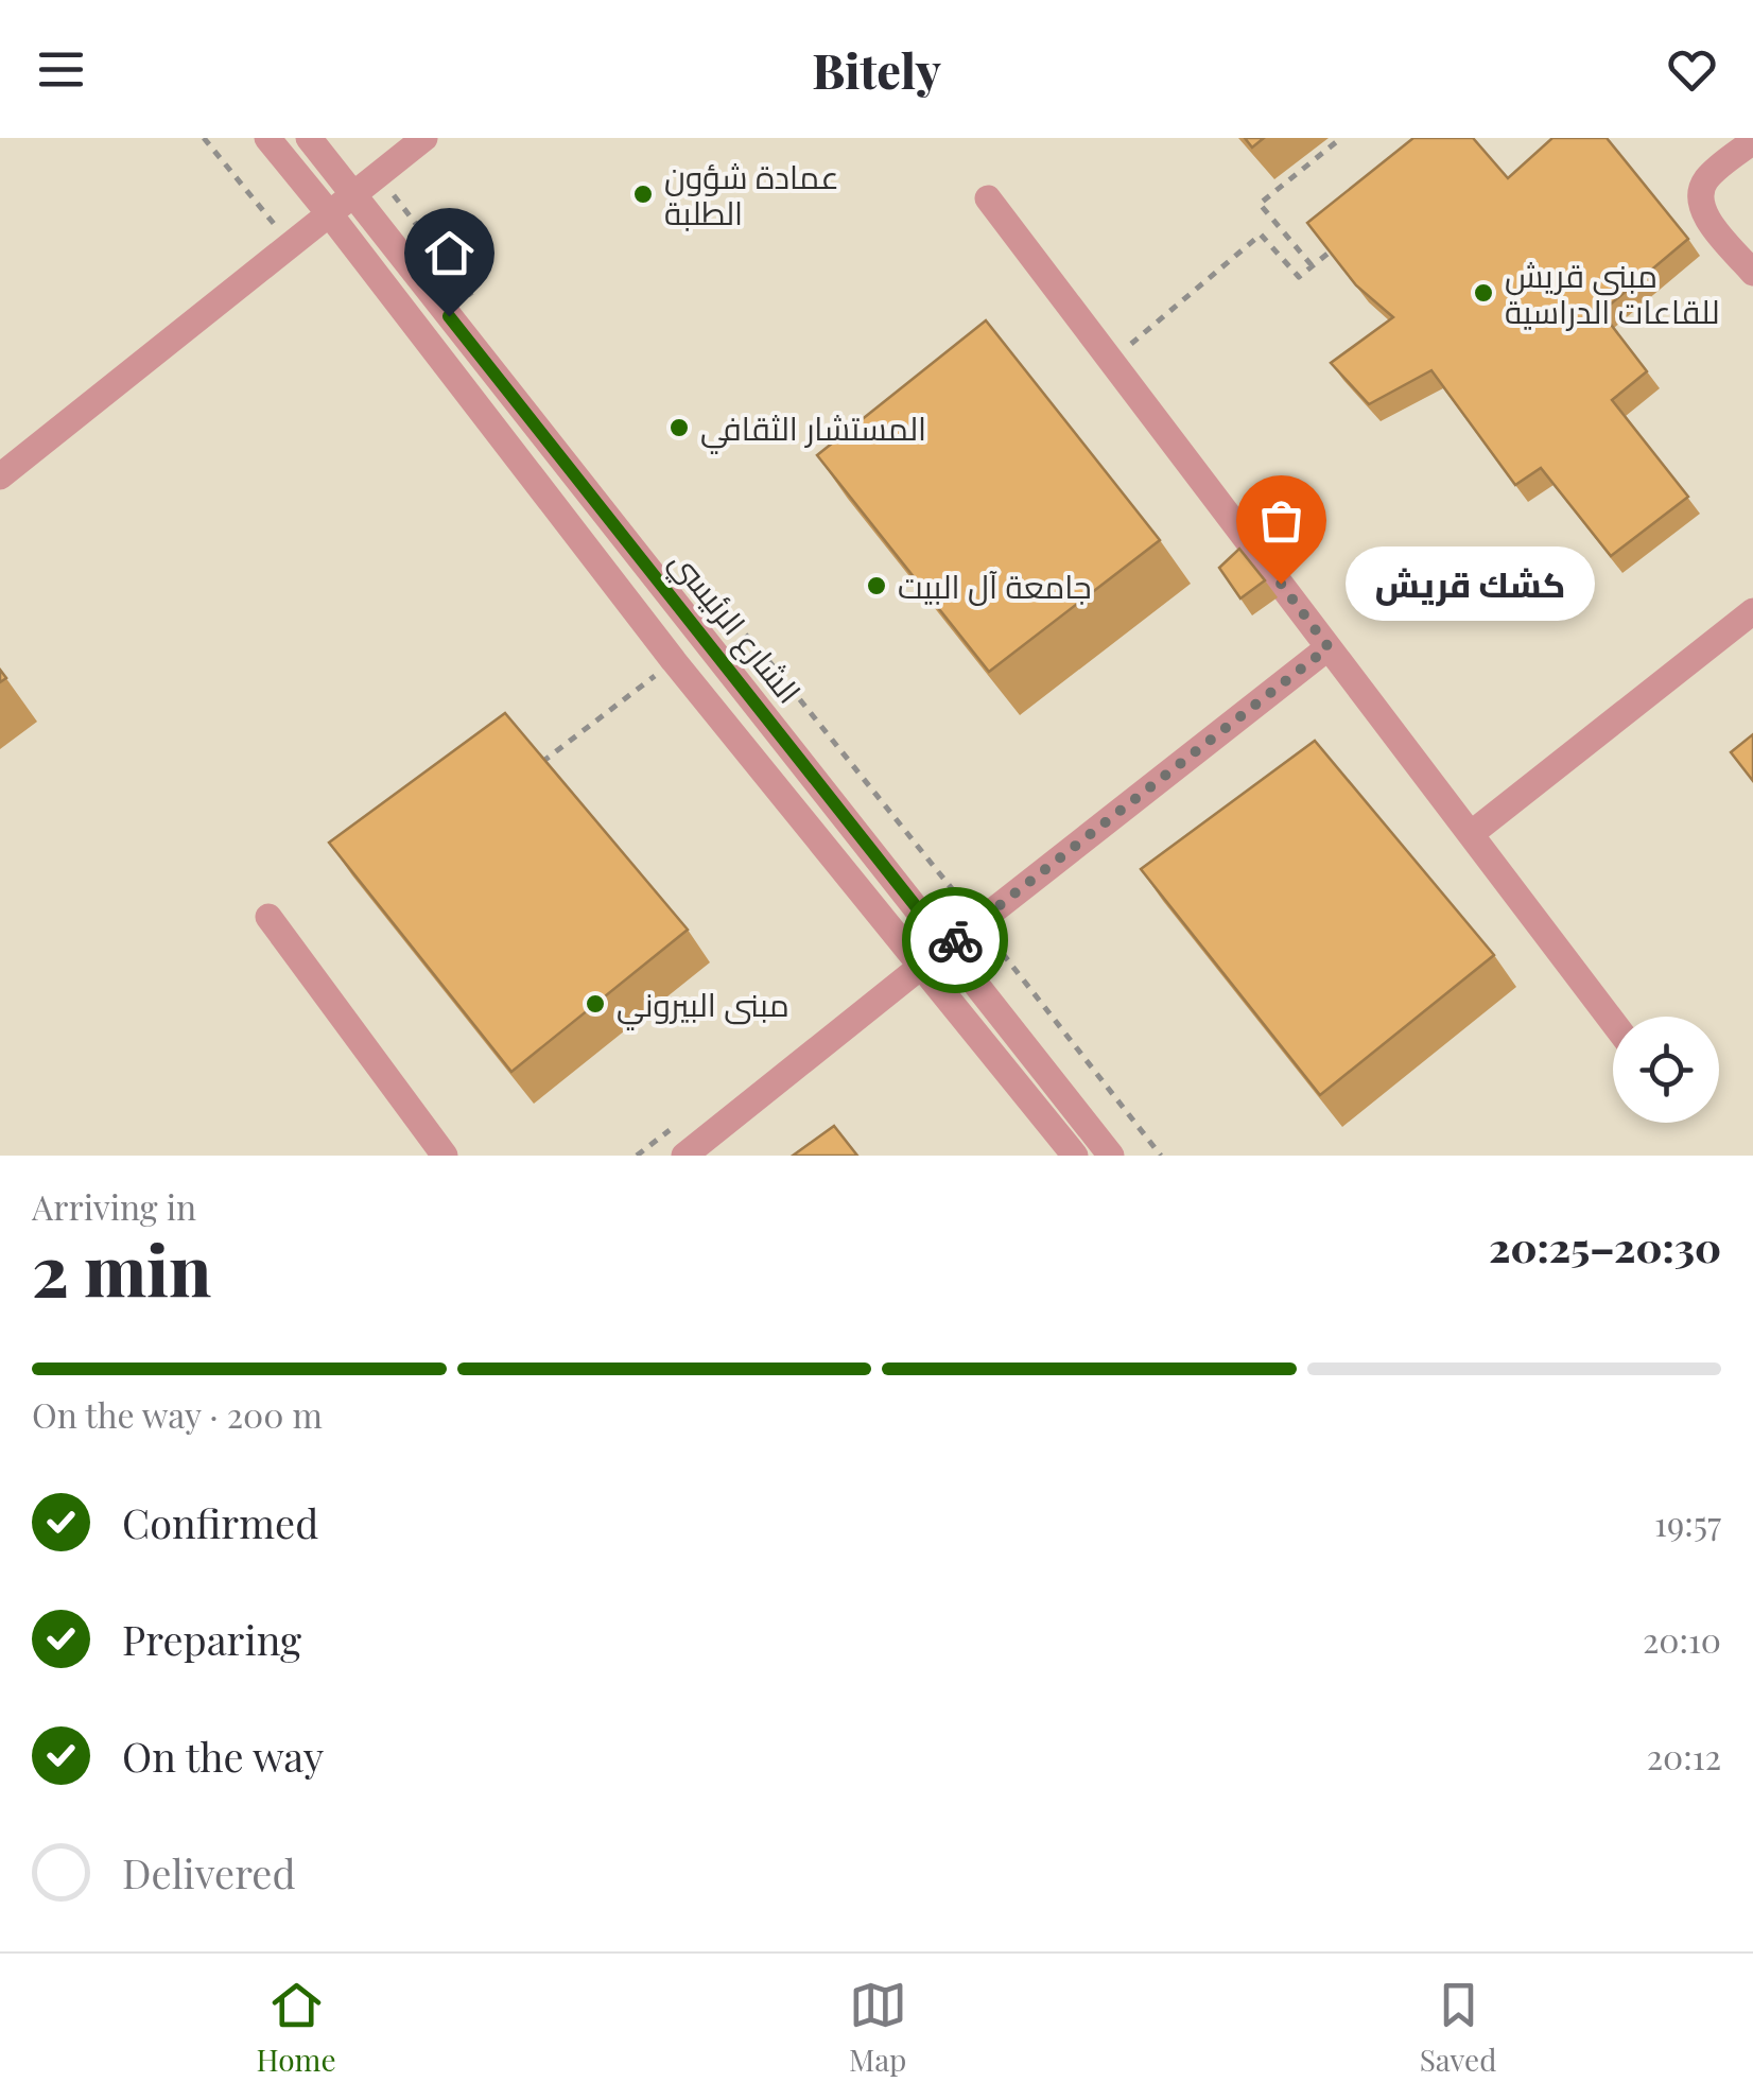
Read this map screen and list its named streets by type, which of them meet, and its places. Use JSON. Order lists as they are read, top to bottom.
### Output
{
  "streets": {
    "street": ["الشارع الرئيسي"]
  },
  "places": [
    "عمادة شؤون الطلبة",
    "مبنى قريش للقاعات الدراسية",
    "المستشار الثقافي",
    "كشك قريش",
    "جامعة آل البيت",
    "مبنى البيروني"
  ],
  "page": {
    "header": "Bitely",
    "bubble": "كشك قريش",
    "heading": ["2 min", "Arriving in", "20:25–20:30"],
    "bar": "On the way · 200 m",
    "list": [
      ["Confirmed", "19:57"],
      ["Preparing", "20:10"],
      ["On the way", "20:12"],
      "Delivered"
    ],
    "tabs": ["Home", "Map", "Saved"]
  }
}
